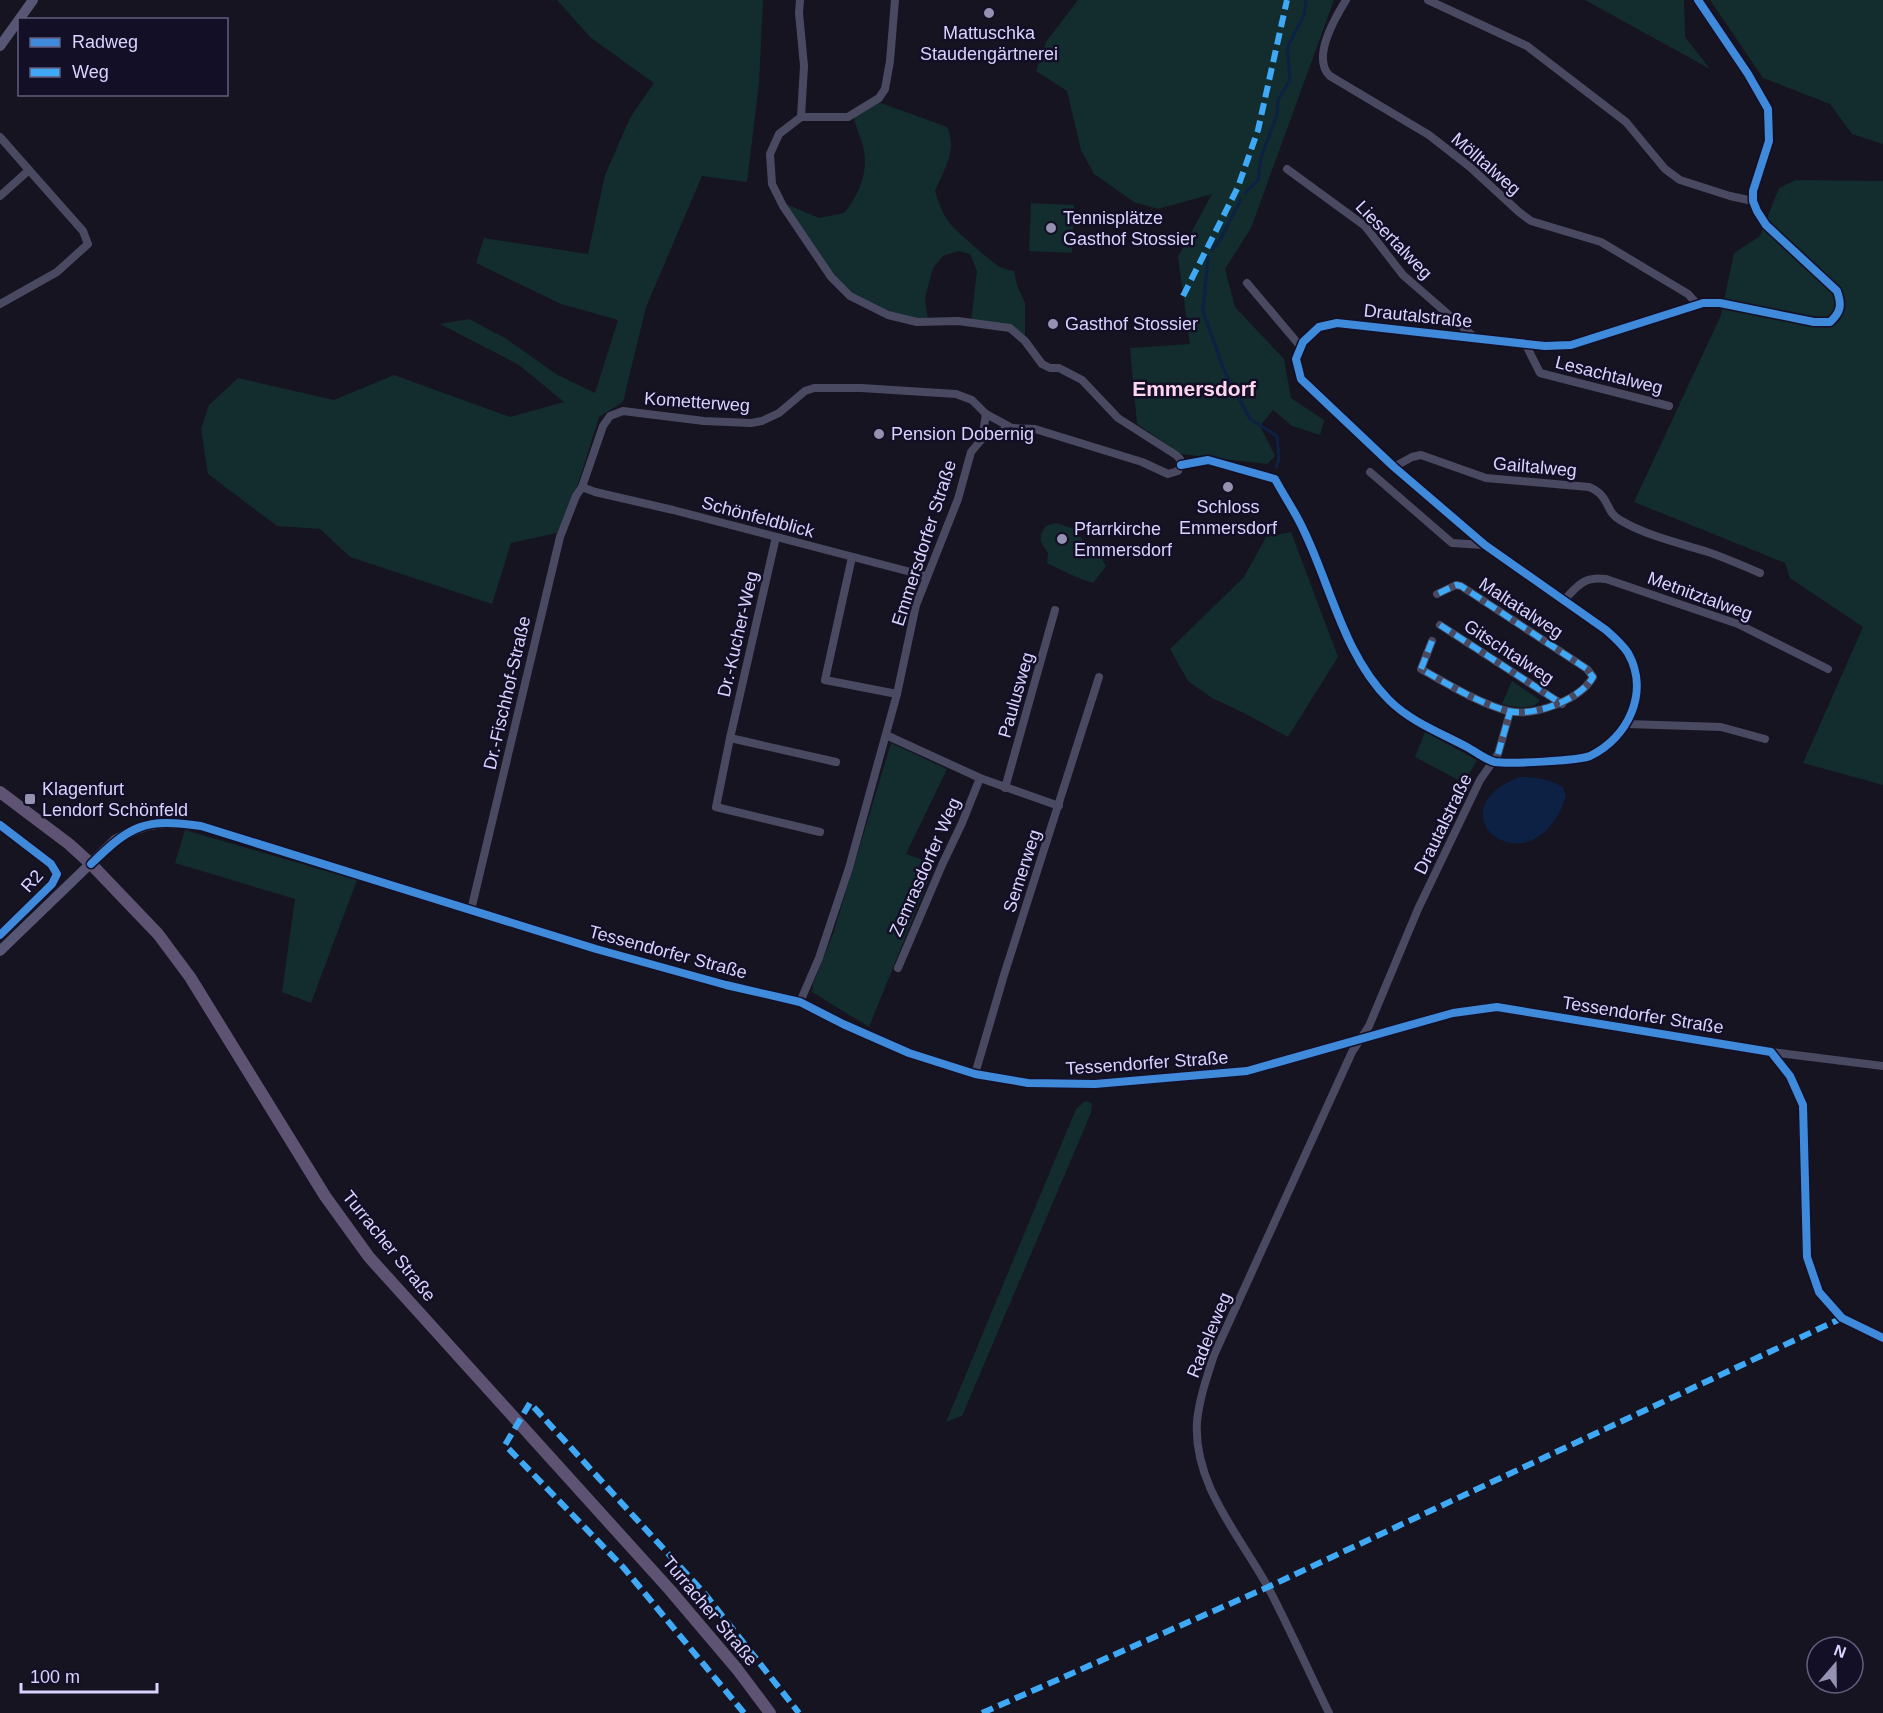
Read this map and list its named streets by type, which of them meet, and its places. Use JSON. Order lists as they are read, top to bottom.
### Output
{
  "streets": {
    "main road": ["Turracher Straße"],
    "street": [
      "Mölltalweg",
      "Liesertalweg",
      "Drautalstraße",
      "Lesachtalweg",
      "Kometterweg",
      "Gailtalweg",
      "Schönfeldblick",
      "Emmersdorfer Straße",
      "Metnitztalweg",
      "Maltatalweg",
      "Dr.-Kucher-Weg",
      "Gitschtalweg",
      "Dr.-Fischhof-Straße",
      "Paulusweg",
      "Zemrasdorfer Weg",
      "Semerweg",
      "Tessendorfer Straße",
      "Radeleweg"
    ],
    "cycle path": ["R2"]
  },
  "crossings": [
    ["Mölltalweg", "Drautalstraße"],
    ["Liesertalweg", "Drautalstraße"],
    ["Drautalstraße", "Lesachtalweg"],
    ["Drautalstraße", "Gailtalweg"],
    ["Drautalstraße", "Metnitztalweg"],
    ["Drautalstraße", "Tessendorfer Straße"],
    ["Drautalstraße", "Radeleweg"],
    ["Kometterweg", "Schönfeldblick"],
    ["Kometterweg", "Dr.-Fischhof-Straße"],
    ["Schönfeldblick", "Emmersdorfer Straße"],
    ["Schönfeldblick", "Dr.-Kucher-Weg"],
    ["Schönfeldblick", "Dr.-Fischhof-Straße"],
    ["Emmersdorfer Straße", "Tessendorfer Straße"],
    ["Maltatalweg", "Gitschtalweg"],
    ["Dr.-Fischhof-Straße", "Tessendorfer Straße"],
    ["Semerweg", "Tessendorfer Straße"],
    ["Tessendorfer Straße", "Turracher Straße"],
    ["Tessendorfer Straße", "Radeleweg"]
  ],
  "districts": ["Emmersdorf"],
  "places": {
    "other": [
      "Mattuschka Staudengärtnerei",
      "Tennisplätze Gasthof Stossier",
      "Gasthof Stossier",
      "Pension Dobernig",
      "Schloss Emmersdorf",
      "Pfarrkirche Emmersdorf"
    ],
    "transit": ["Klagenfurt Lendorf Schönfeld"]
  },
  "legend": ["Radweg", "Weg"],
  "scale_bar": "100 m",
  "north": "top"
}
